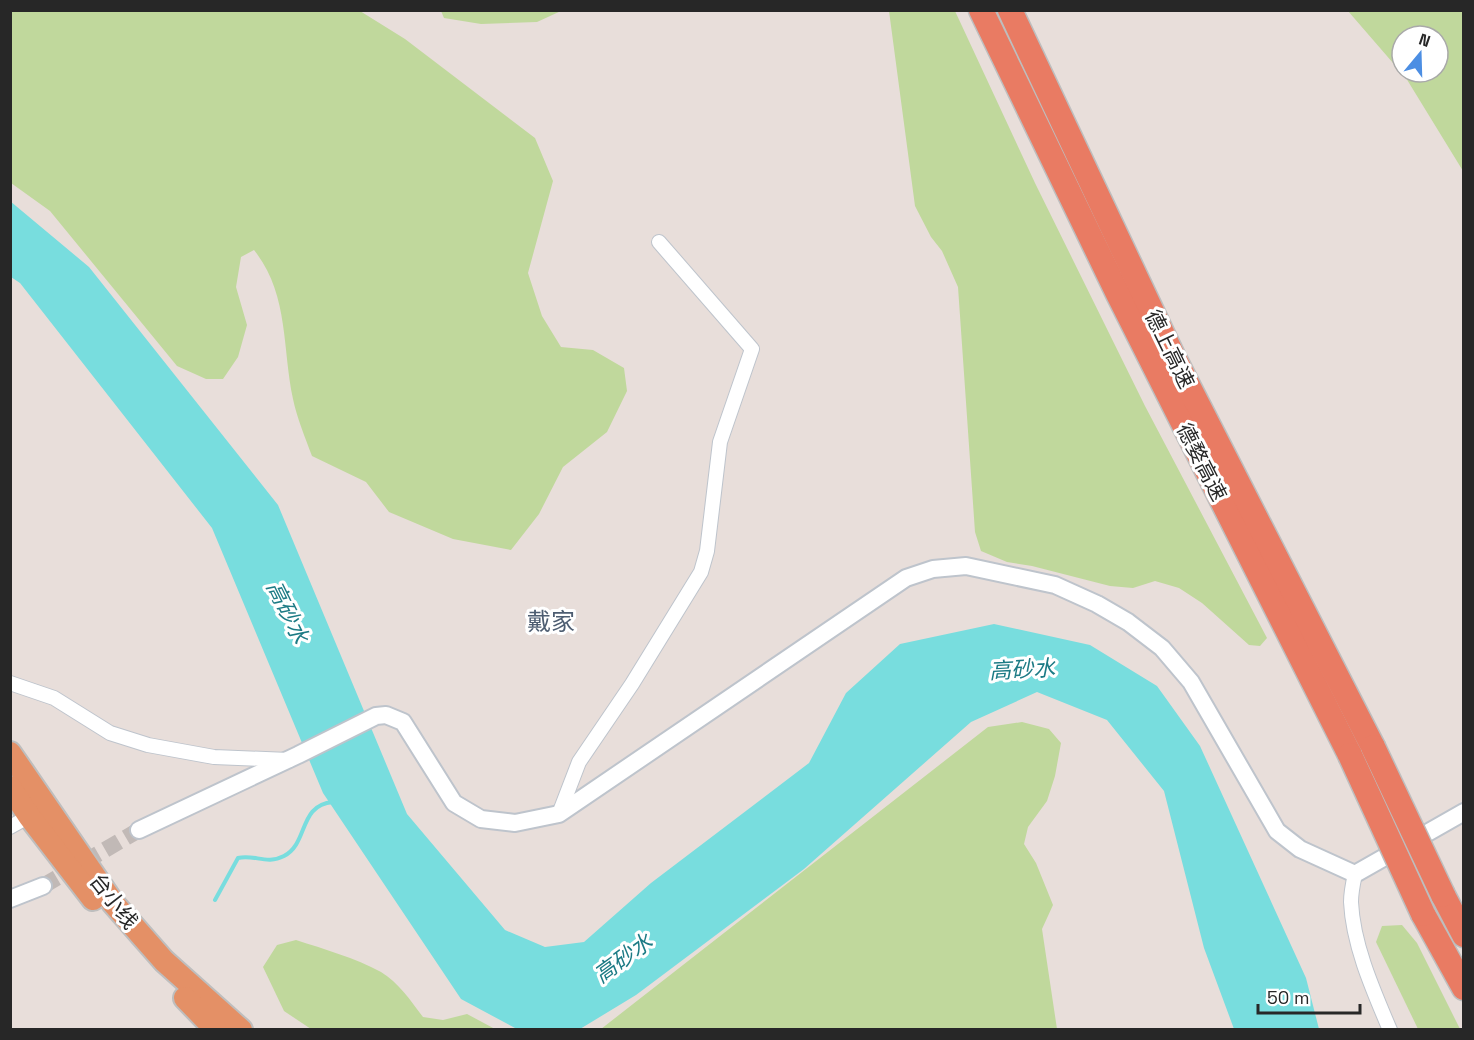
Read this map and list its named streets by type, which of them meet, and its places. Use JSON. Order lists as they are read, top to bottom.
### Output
{
  "streets": {
    "highway": ["德上高速", "德婺高速", "台小线"]
  },
  "districts": ["戴家"],
  "water": ["高砂水"],
  "scale_bar": "50 m",
  "north": "top"
}
